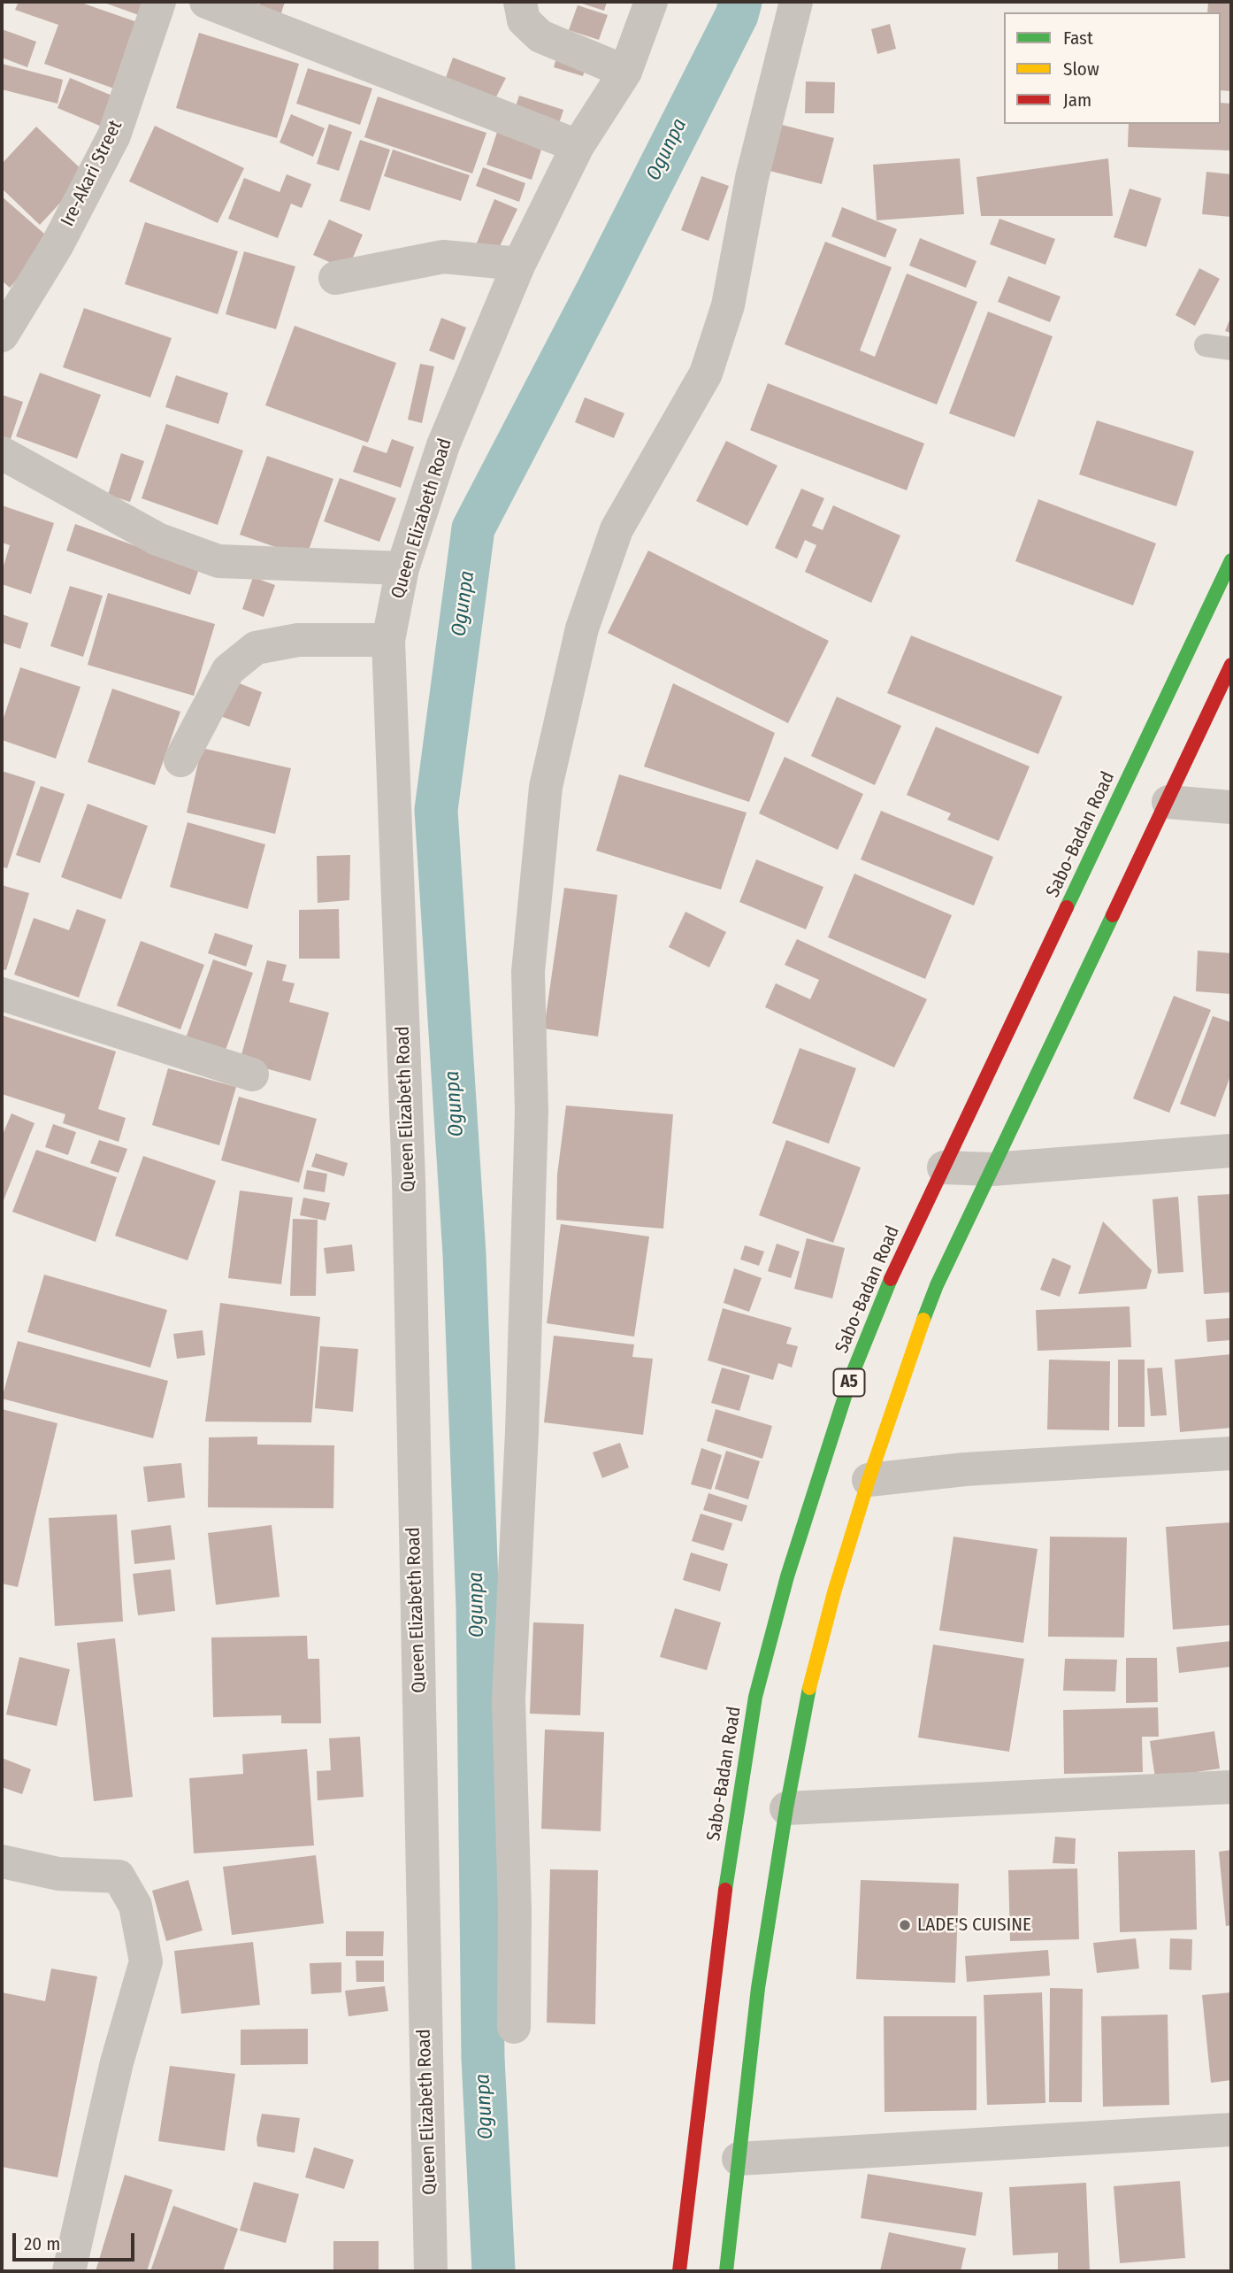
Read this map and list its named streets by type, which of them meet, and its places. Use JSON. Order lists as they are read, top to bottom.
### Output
{
  "streets": {
    "highway": ["Sabo-Badan Road", "A5"],
    "street": ["Ire-Akari Street", "Queen Elizabeth Road"]
  },
  "water": ["Ogunpa"],
  "places": ["LADE'S CUISINE"],
  "legend": ["Fast", "Slow", "Jam"],
  "scale_bar": "20 m"
}
